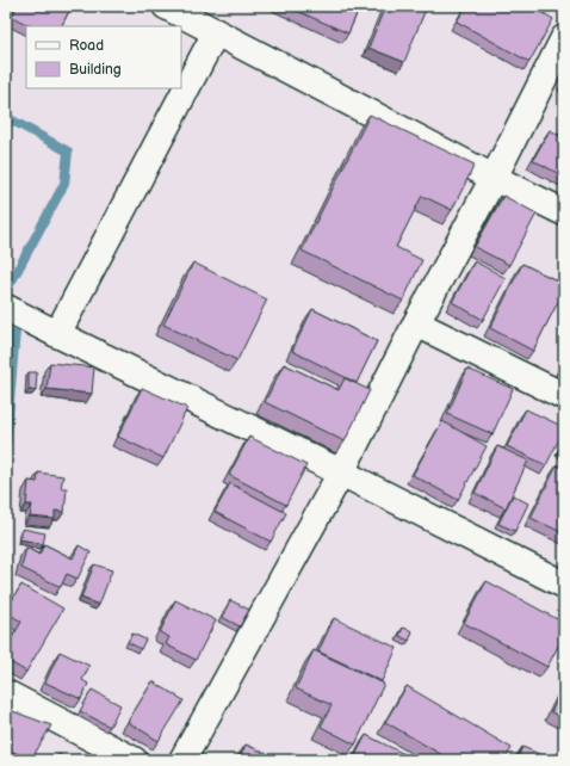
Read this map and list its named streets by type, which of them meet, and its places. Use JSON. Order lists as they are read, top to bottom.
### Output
{
  "legend": ["Road", "Building"]
}
